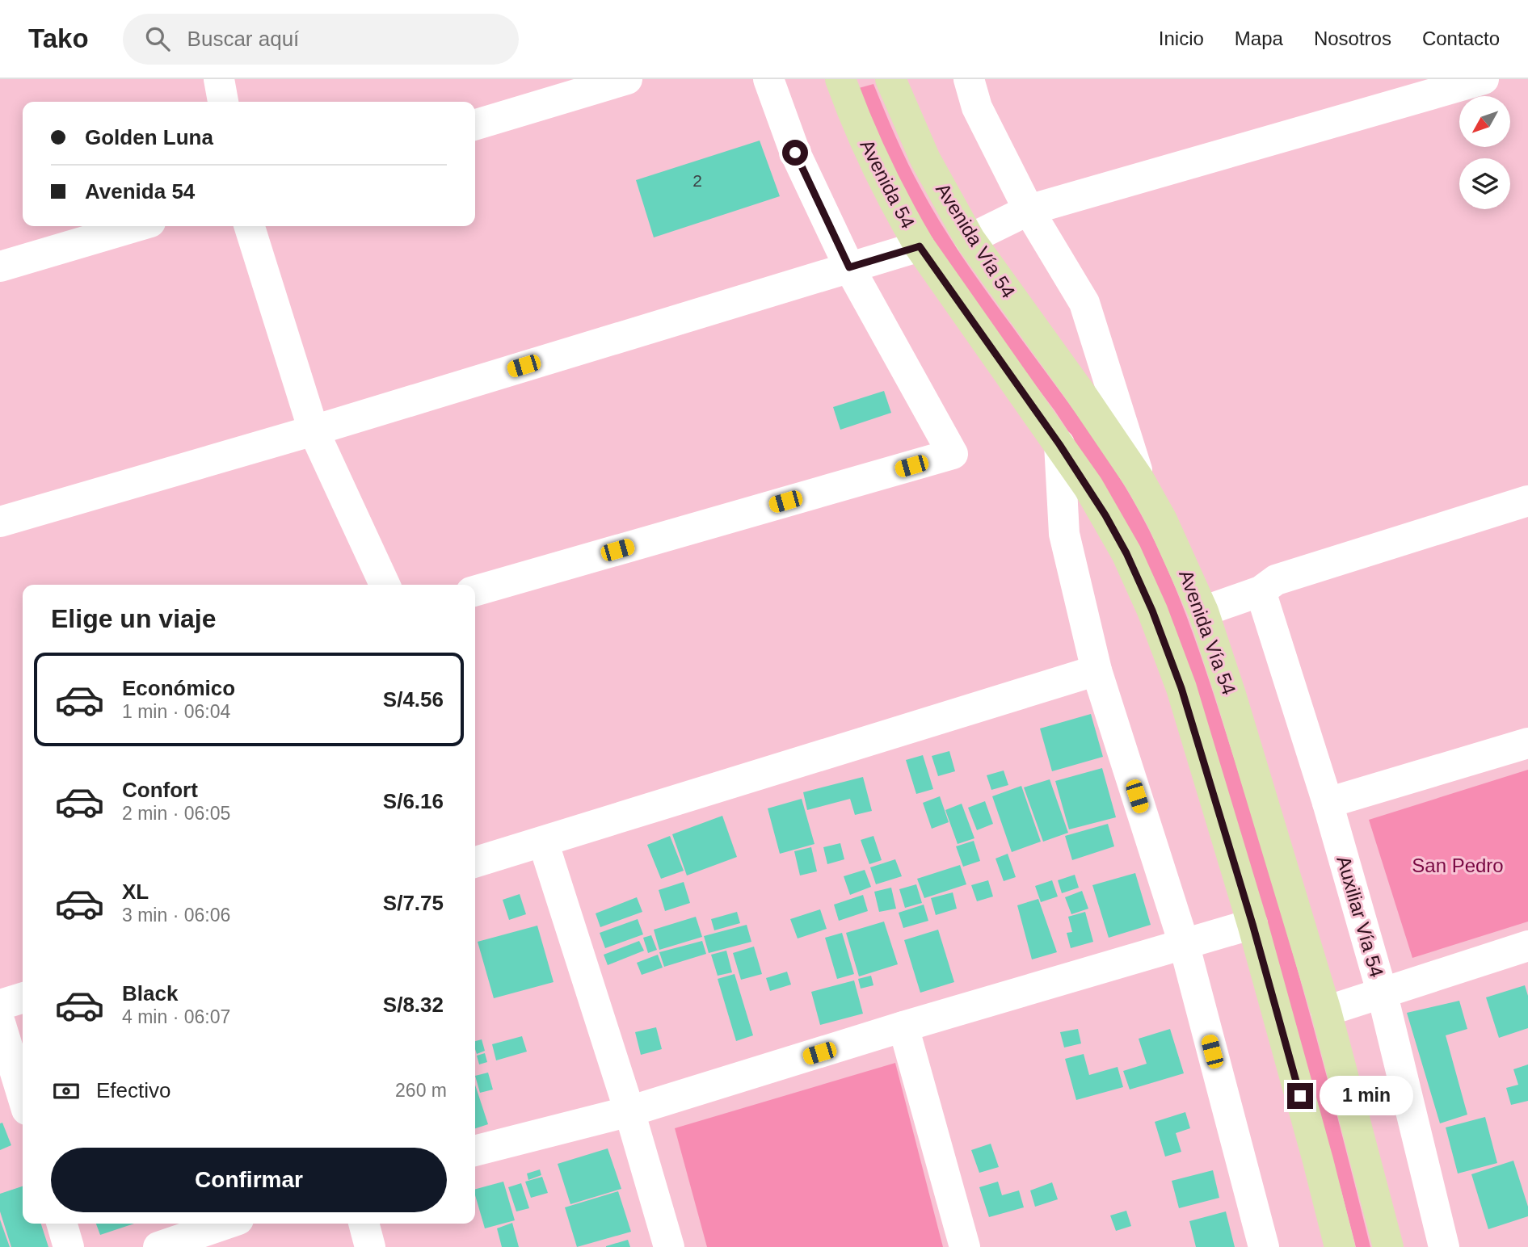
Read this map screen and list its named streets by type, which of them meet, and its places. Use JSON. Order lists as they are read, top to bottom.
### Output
{
  "streets": {
    "main road": ["Avenida 54", "Avenida Vía 54"],
    "street": ["Auxiliar Vía 54"]
  },
  "parks": ["San Pedro"],
  "house_numbers": ["2"],
  "north": "bottom left",
  "page": {
    "header": "Tako",
    "search": "Buscar aquí",
    "nav": [
      "Inicio",
      "Mapa",
      "Nosotros",
      "Contacto"
    ],
    "banner": ["Golden Luna", "Avenida 54"],
    "heading": "Elige un viaje",
    "list": [
      {
        "name": "Económico",
        "note": "1 min · 06:04",
        "value": "S/4.56"
      },
      {
        "name": "Confort",
        "note": "2 min · 06:05",
        "value": "S/6.16"
      },
      {
        "name": "XL",
        "note": "3 min · 06:06",
        "value": "S/7.75"
      },
      {
        "name": "Black",
        "note": "4 min · 06:07",
        "value": "S/8.32"
      }
    ],
    "pay": ["Efectivo", "260 m"],
    "bubble": "1 min",
    "buttons": "Confirmar"
  }
}
